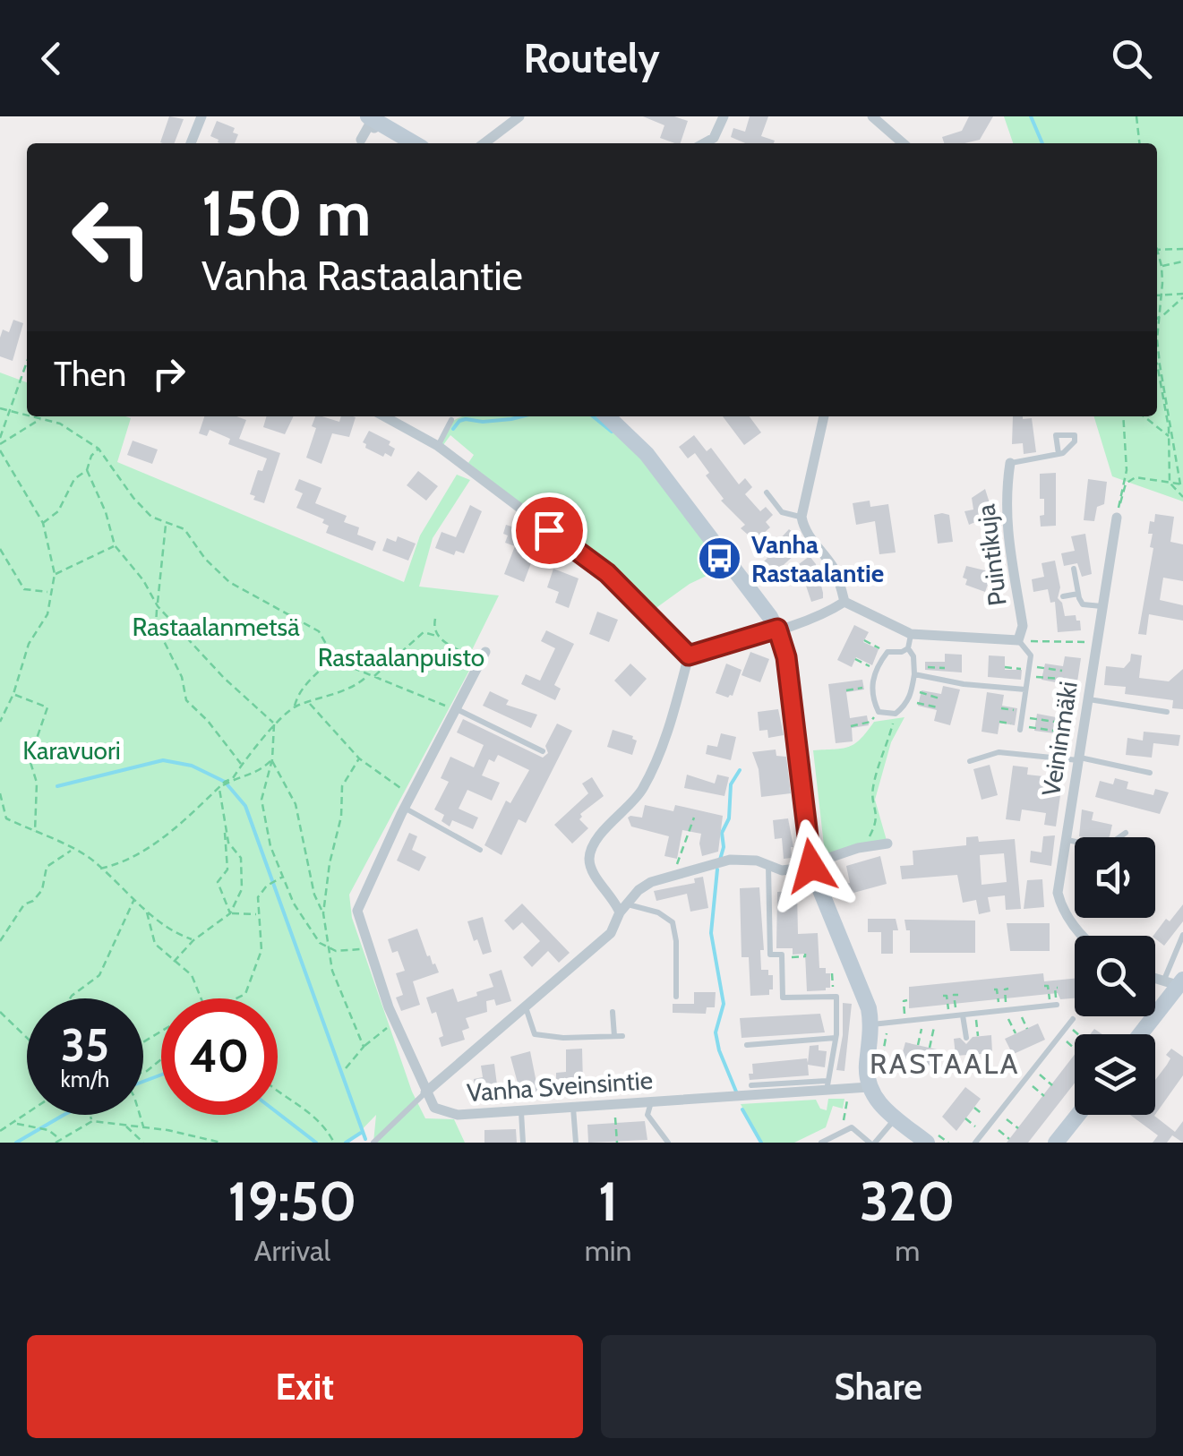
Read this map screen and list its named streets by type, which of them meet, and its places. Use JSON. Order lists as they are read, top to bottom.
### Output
{
  "streets": {
    "street": ["Puintikuja", "Veininmäki", "Vanha Sveinsintie"]
  },
  "districts": ["RASTAALA"],
  "parks": ["Rastaalanmetsä", "Rastaalanpuisto", "Karavuori"],
  "places": {
    "bus stop": ["Vanha Rastaalantie"]
  },
  "page": {
    "header": "Routely",
    "turn": ["150 m", "Vanha Rastaalantie"],
    "then": "Then",
    "speed": "35 km/h",
    "limit": "40",
    "eta": [
      "19:50",
      "Arrival",
      "1",
      "min",
      "320",
      "m"
    ],
    "buttons": ["Exit", "Share"]
  }
}
